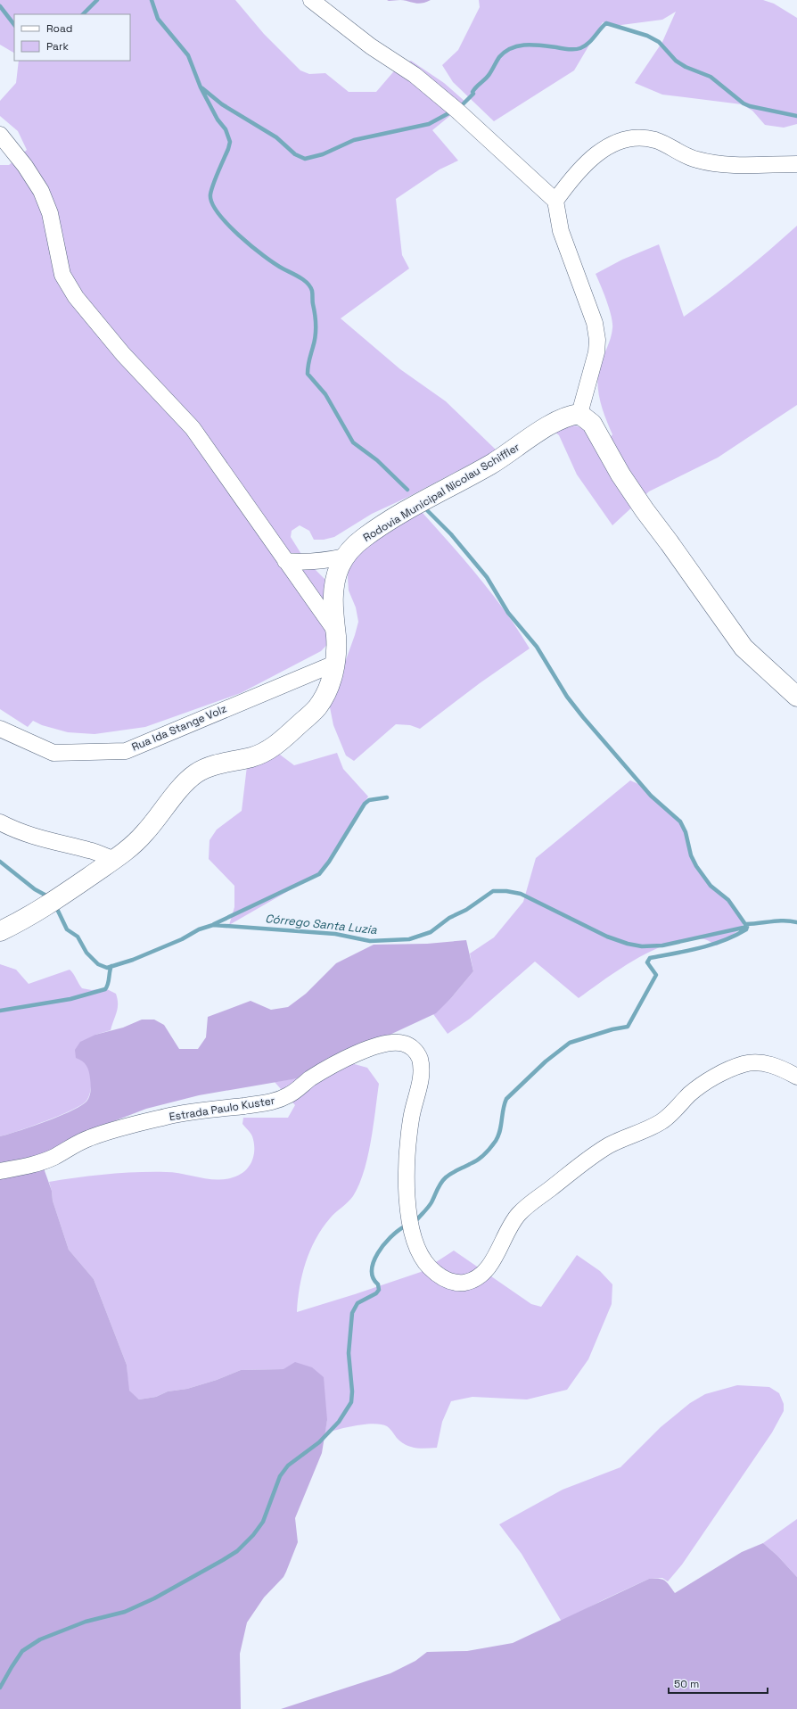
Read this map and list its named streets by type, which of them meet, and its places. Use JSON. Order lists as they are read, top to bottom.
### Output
{
  "streets": {
    "street": ["Rodovia Municipal Nicolau Schiffler", "Rua Ida Stange Volz", "Estrada Paulo Kuster"]
  },
  "crossings": [
    ["Rodovia Municipal Nicolau Schiffler", "Rua Ida Stange Volz"]
  ],
  "water": ["Córrego Santa Luzia"],
  "legend": ["Road", "Park"],
  "scale_bar": "50 m"
}
